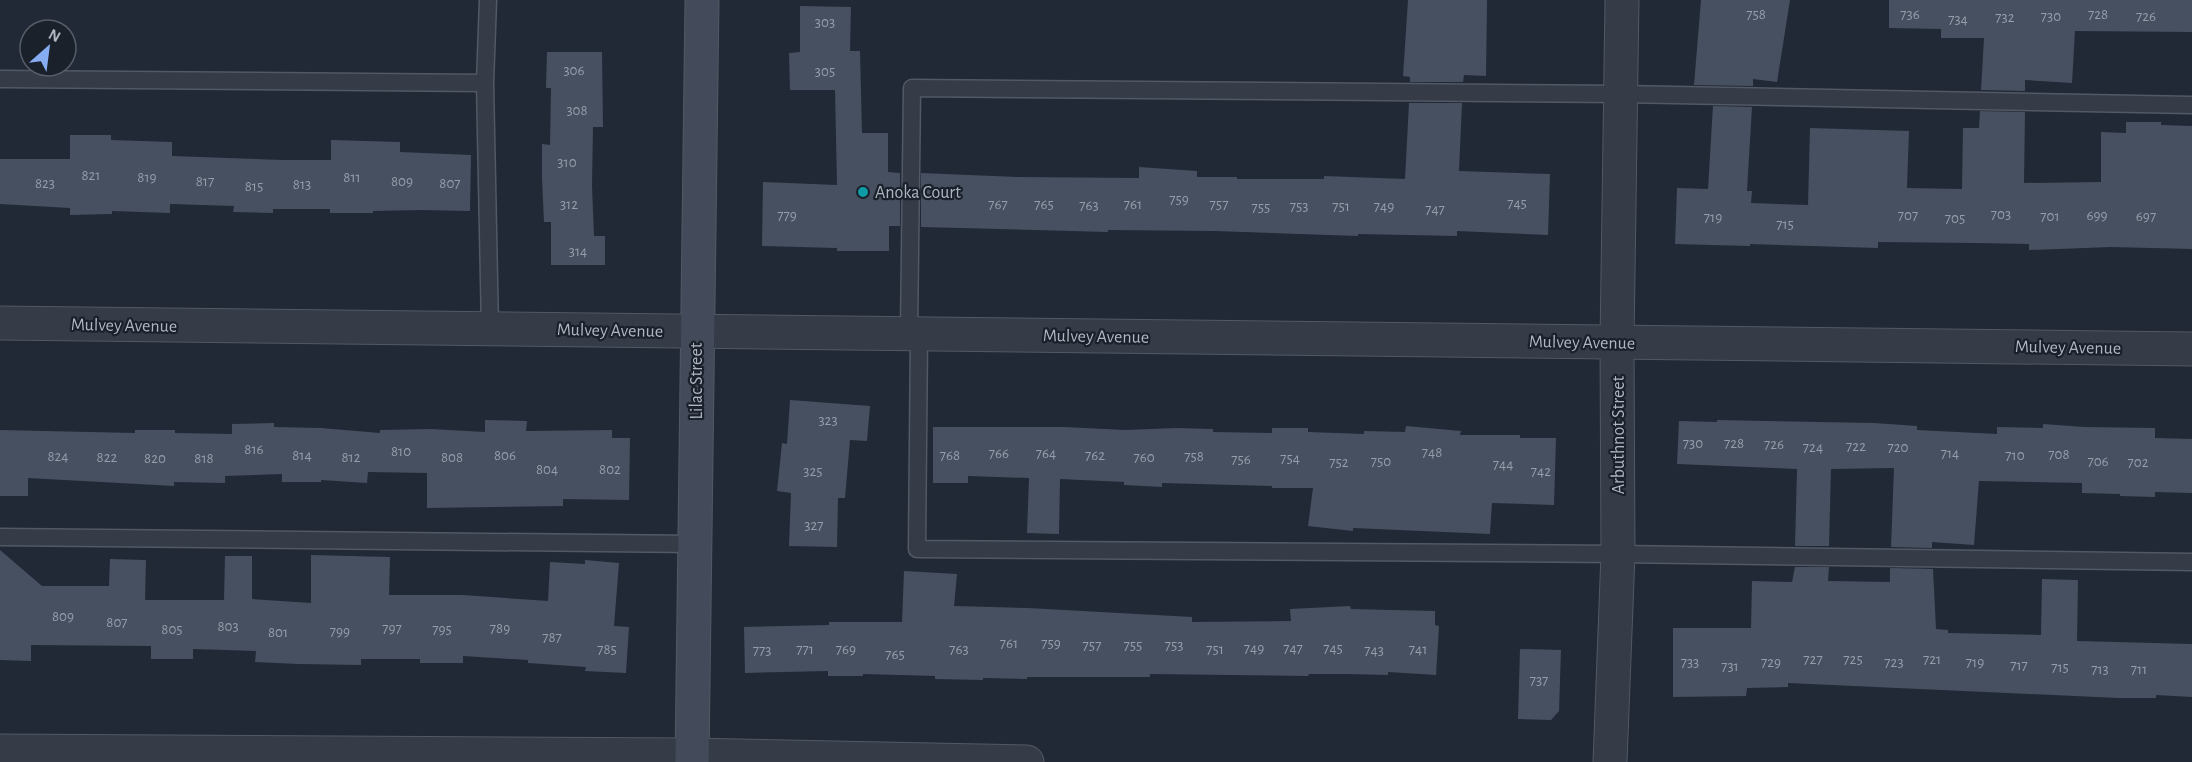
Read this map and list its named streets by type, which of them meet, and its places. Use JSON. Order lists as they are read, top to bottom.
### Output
{
  "streets": {
    "street": ["Mulvey Avenue", "Lilac Street", "Arbuthnot Street"]
  },
  "crossings": [
    ["Mulvey Avenue", "Lilac Street"],
    ["Mulvey Avenue", "Arbuthnot Street"]
  ],
  "places": ["Anoka Court"],
  "house_numbers": [
    "758",
    "736",
    "728",
    "730",
    "726",
    "732",
    "734",
    "303",
    "306",
    "305",
    "308",
    "310",
    "821",
    "819",
    "811",
    "817",
    "809",
    "823",
    "807",
    "813",
    "815",
    "759",
    "745",
    "312",
    "767",
    "765",
    "761",
    "757",
    "763",
    "753",
    "751",
    "749",
    "755",
    "747",
    "703",
    "779",
    "707",
    "699",
    "701",
    "697",
    "719",
    "705",
    "715",
    "314",
    "323",
    "730",
    "728",
    "726",
    "722",
    "724",
    "720",
    "816",
    "810",
    "748",
    "766",
    "764",
    "714",
    "708",
    "814",
    "806",
    "768",
    "762",
    "710",
    "824",
    "758",
    "822",
    "812",
    "808",
    "760",
    "820",
    "818",
    "754",
    "756",
    "750",
    "706",
    "752",
    "702",
    "744",
    "804",
    "802",
    "325",
    "742",
    "327",
    "809",
    "807",
    "803",
    "797",
    "789",
    "805",
    "795",
    "799",
    "801",
    "787",
    "761",
    "759",
    "757",
    "755",
    "753",
    "749",
    "747",
    "745",
    "785",
    "771",
    "769",
    "763",
    "751",
    "741",
    "773",
    "743",
    "765",
    "727",
    "725",
    "721",
    "733",
    "729",
    "723",
    "719",
    "717",
    "731",
    "715",
    "713",
    "711",
    "737"
  ],
  "north": "top right"
}
